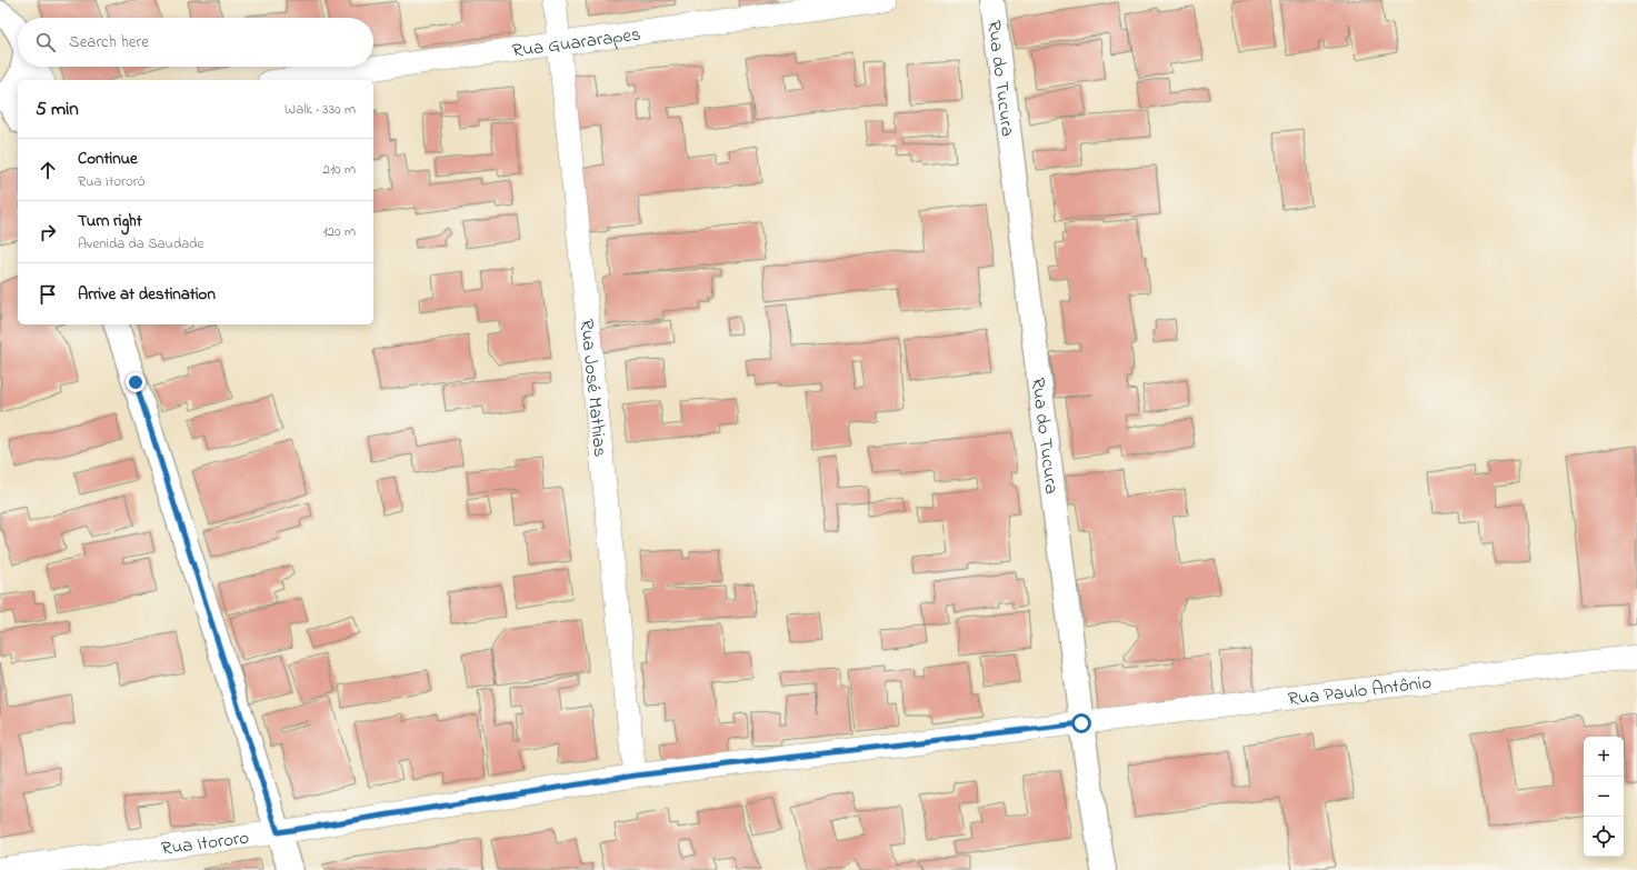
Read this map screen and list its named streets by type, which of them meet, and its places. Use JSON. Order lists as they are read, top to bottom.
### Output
{
  "streets": {
    "main road": ["Rua do Tucura"],
    "street": [
      "Rua Guararapes",
      "Rua José Mathias",
      "Rua Paulo Antônio",
      "Rua Itororo"
    ]
  },
  "crossings": [
    ["Rua Guararapes", "Rua José Mathias"],
    ["Rua do Tucura", "Rua Paulo Antônio"],
    ["Rua José Mathias", "Rua Paulo Antônio"],
    ["Rua José Mathias", "Rua Itororo"],
    ["Rua Paulo Antônio", "Rua Itororo"]
  ],
  "page": {
    "search": "Search here",
    "heading": ["5 min", "Walk · 330 m"],
    "list": [
      ["Continue", "Rua Itororó", "210 m"],
      ["Turn right", "Avenida da Saudade", "120 m"],
      "Arrive at destination"
    ],
    "map_buttons": ["+", "−"]
  }
}
